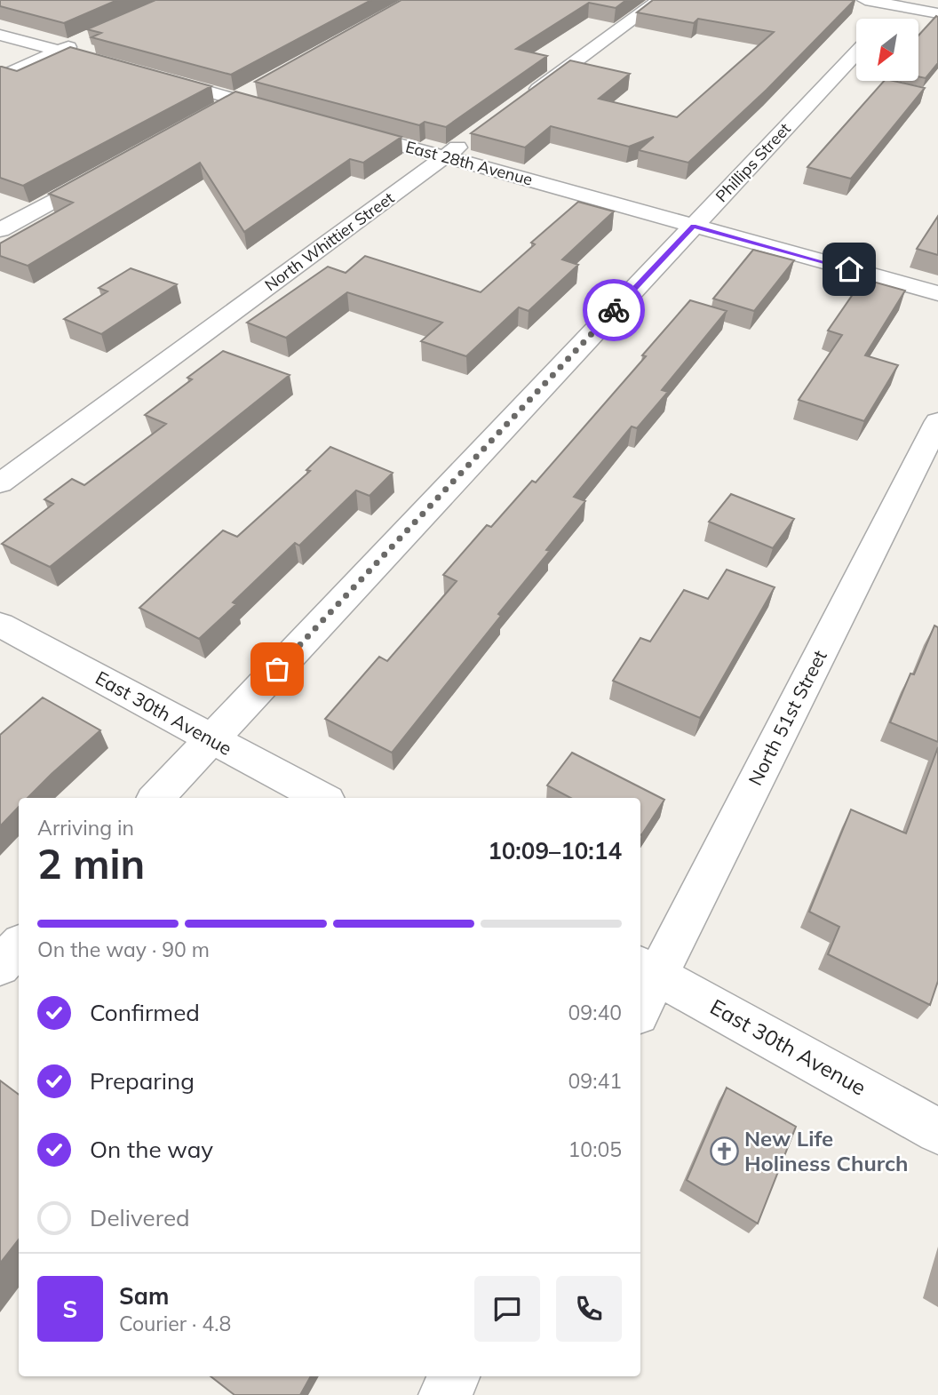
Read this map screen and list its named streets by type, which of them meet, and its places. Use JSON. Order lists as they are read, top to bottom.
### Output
{
  "streets": {
    "street": [
      "Phillips Street",
      "East 28th Avenue",
      "North Whittier Street",
      "East 30th Avenue",
      "North 51st Street"
    ]
  },
  "crossings": [
    ["Phillips Street", "East 28th Avenue"],
    ["Phillips Street", "East 30th Avenue"],
    ["East 28th Avenue", "North Whittier Street"],
    ["East 30th Avenue", "North 51st Street"]
  ],
  "places": {
    "church": ["New Life Holiness Church"]
  },
  "north": "bottom left",
  "page": {
    "heading": ["2 min", "Arriving in", "10:09–10:14"],
    "panel": ["Sam", "Courier · 4.8"],
    "bar": "On the way · 90 m",
    "list": [
      ["Confirmed", "09:40"],
      ["Preparing", "09:41"],
      ["On the way", "10:05"],
      "Delivered"
    ],
    "round": "S"
  }
}
